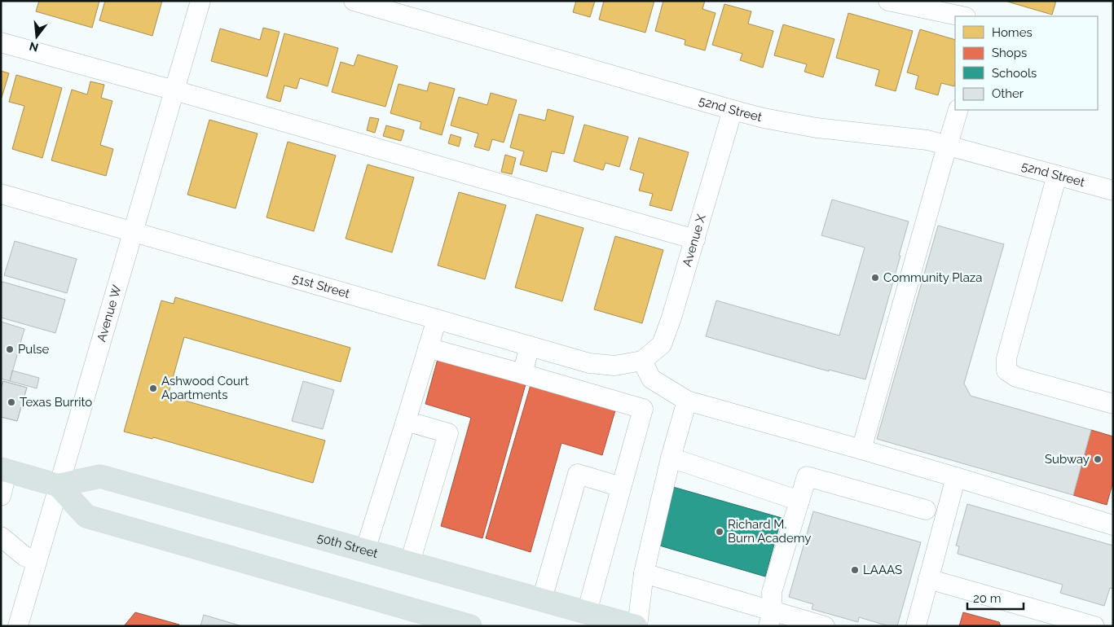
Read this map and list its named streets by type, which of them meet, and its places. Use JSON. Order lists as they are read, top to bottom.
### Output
{
  "streets": {
    "main road": ["50th Street"],
    "street": [
      "52nd Street",
      "Avenue X",
      "51st Street",
      "Avenue W"
    ]
  },
  "crossings": [
    ["52nd Street", "Avenue X"],
    ["Avenue X", "51st Street"],
    ["51st Street", "Avenue W"],
    ["Avenue W", "50th Street"]
  ],
  "places": [
    "Community Plaza",
    "Pulse",
    "Ashwood Court Apartments",
    "Texas Burrito",
    "Subway",
    "Richard M. Burn Academy",
    "LAAAS"
  ],
  "legend": [
    "Homes",
    "Shops",
    "Schools",
    "Other"
  ],
  "scale_bar": "20 m",
  "north": "bottom"
}
